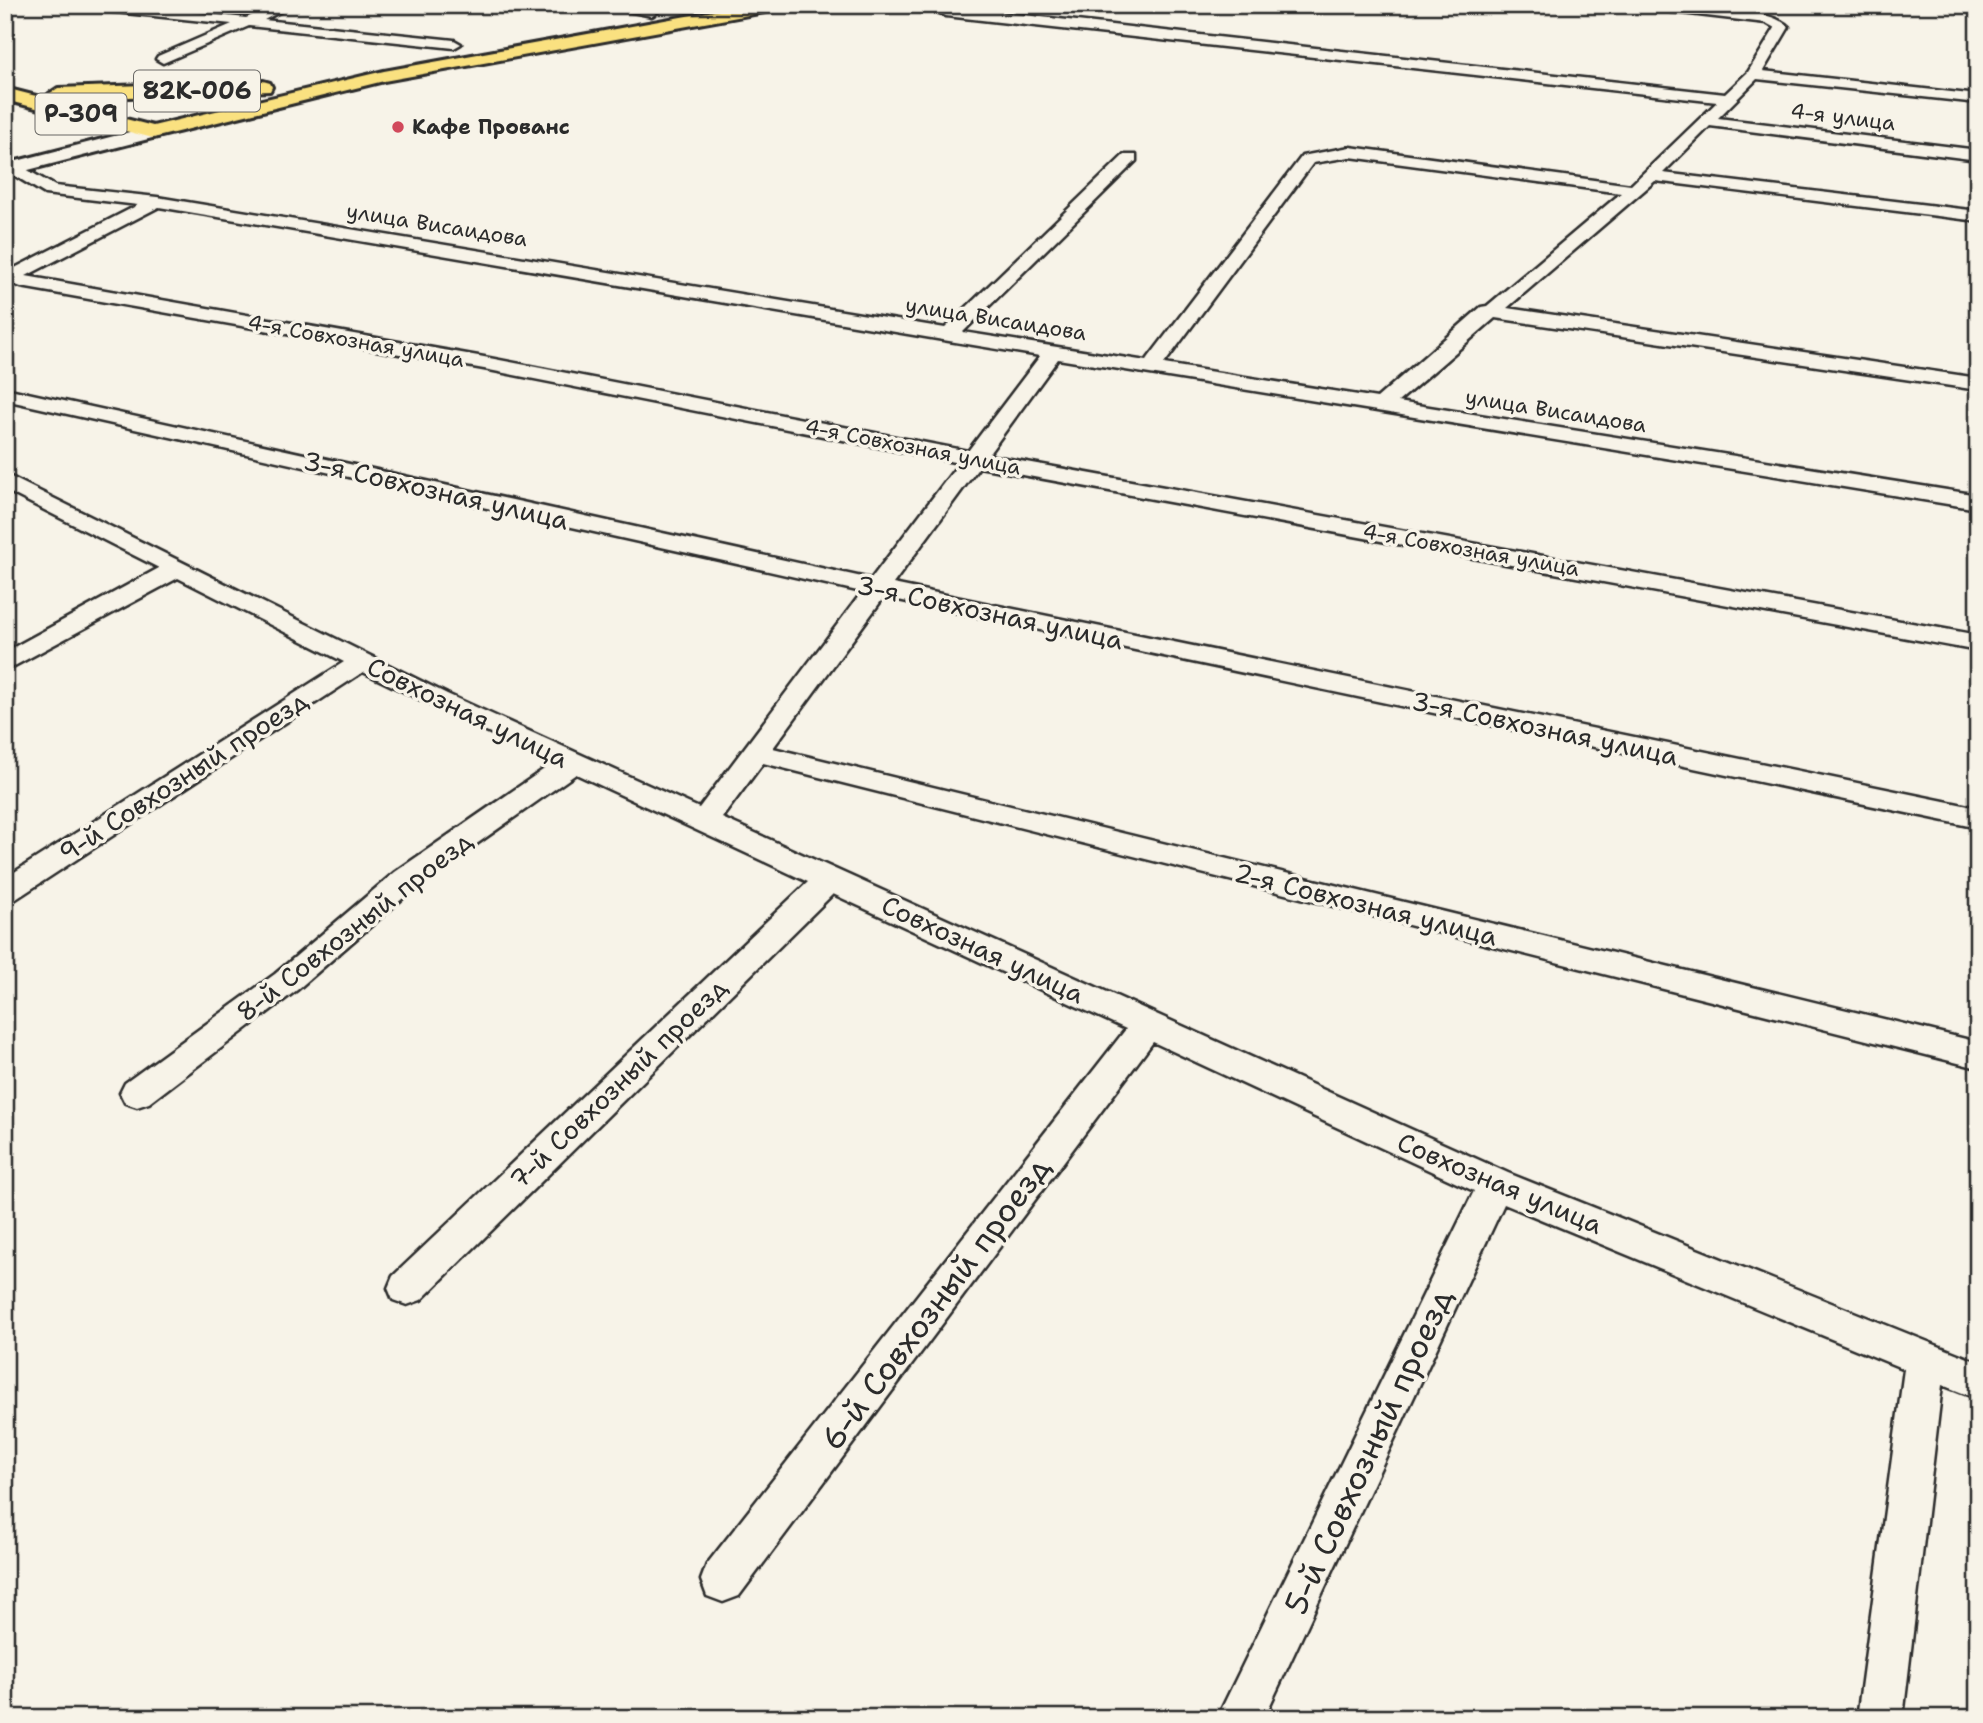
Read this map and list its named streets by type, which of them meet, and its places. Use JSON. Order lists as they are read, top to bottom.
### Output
{
  "streets": {
    "main road": ["82К-006", "Р-309"],
    "street": [
      "4-я улица",
      "улица Висаидова",
      "4-я Совхозная улица",
      "3-я Совхозная улица",
      "Совхозная улица",
      "9-й Совхозный проезд",
      "2-я Совхозная улица",
      "8-й Совхозный проезд",
      "7-й Совхозный проезд",
      "6-й Совхозный проезд",
      "5-й Совхозный проезд"
    ]
  },
  "crossings": [
    ["82К-006", "Р-309"],
    ["улица Висаидова", "4-я Совхозная улица"],
    ["Совхозная улица", "9-й Совхозный проезд"],
    ["Совхозная улица", "8-й Совхозный проезд"],
    ["Совхозная улица", "7-й Совхозный проезд"],
    ["Совхозная улица", "6-й Совхозный проезд"],
    ["Совхозная улица", "5-й Совхозный проезд"]
  ],
  "places": ["Кафе Прованс"]
}
